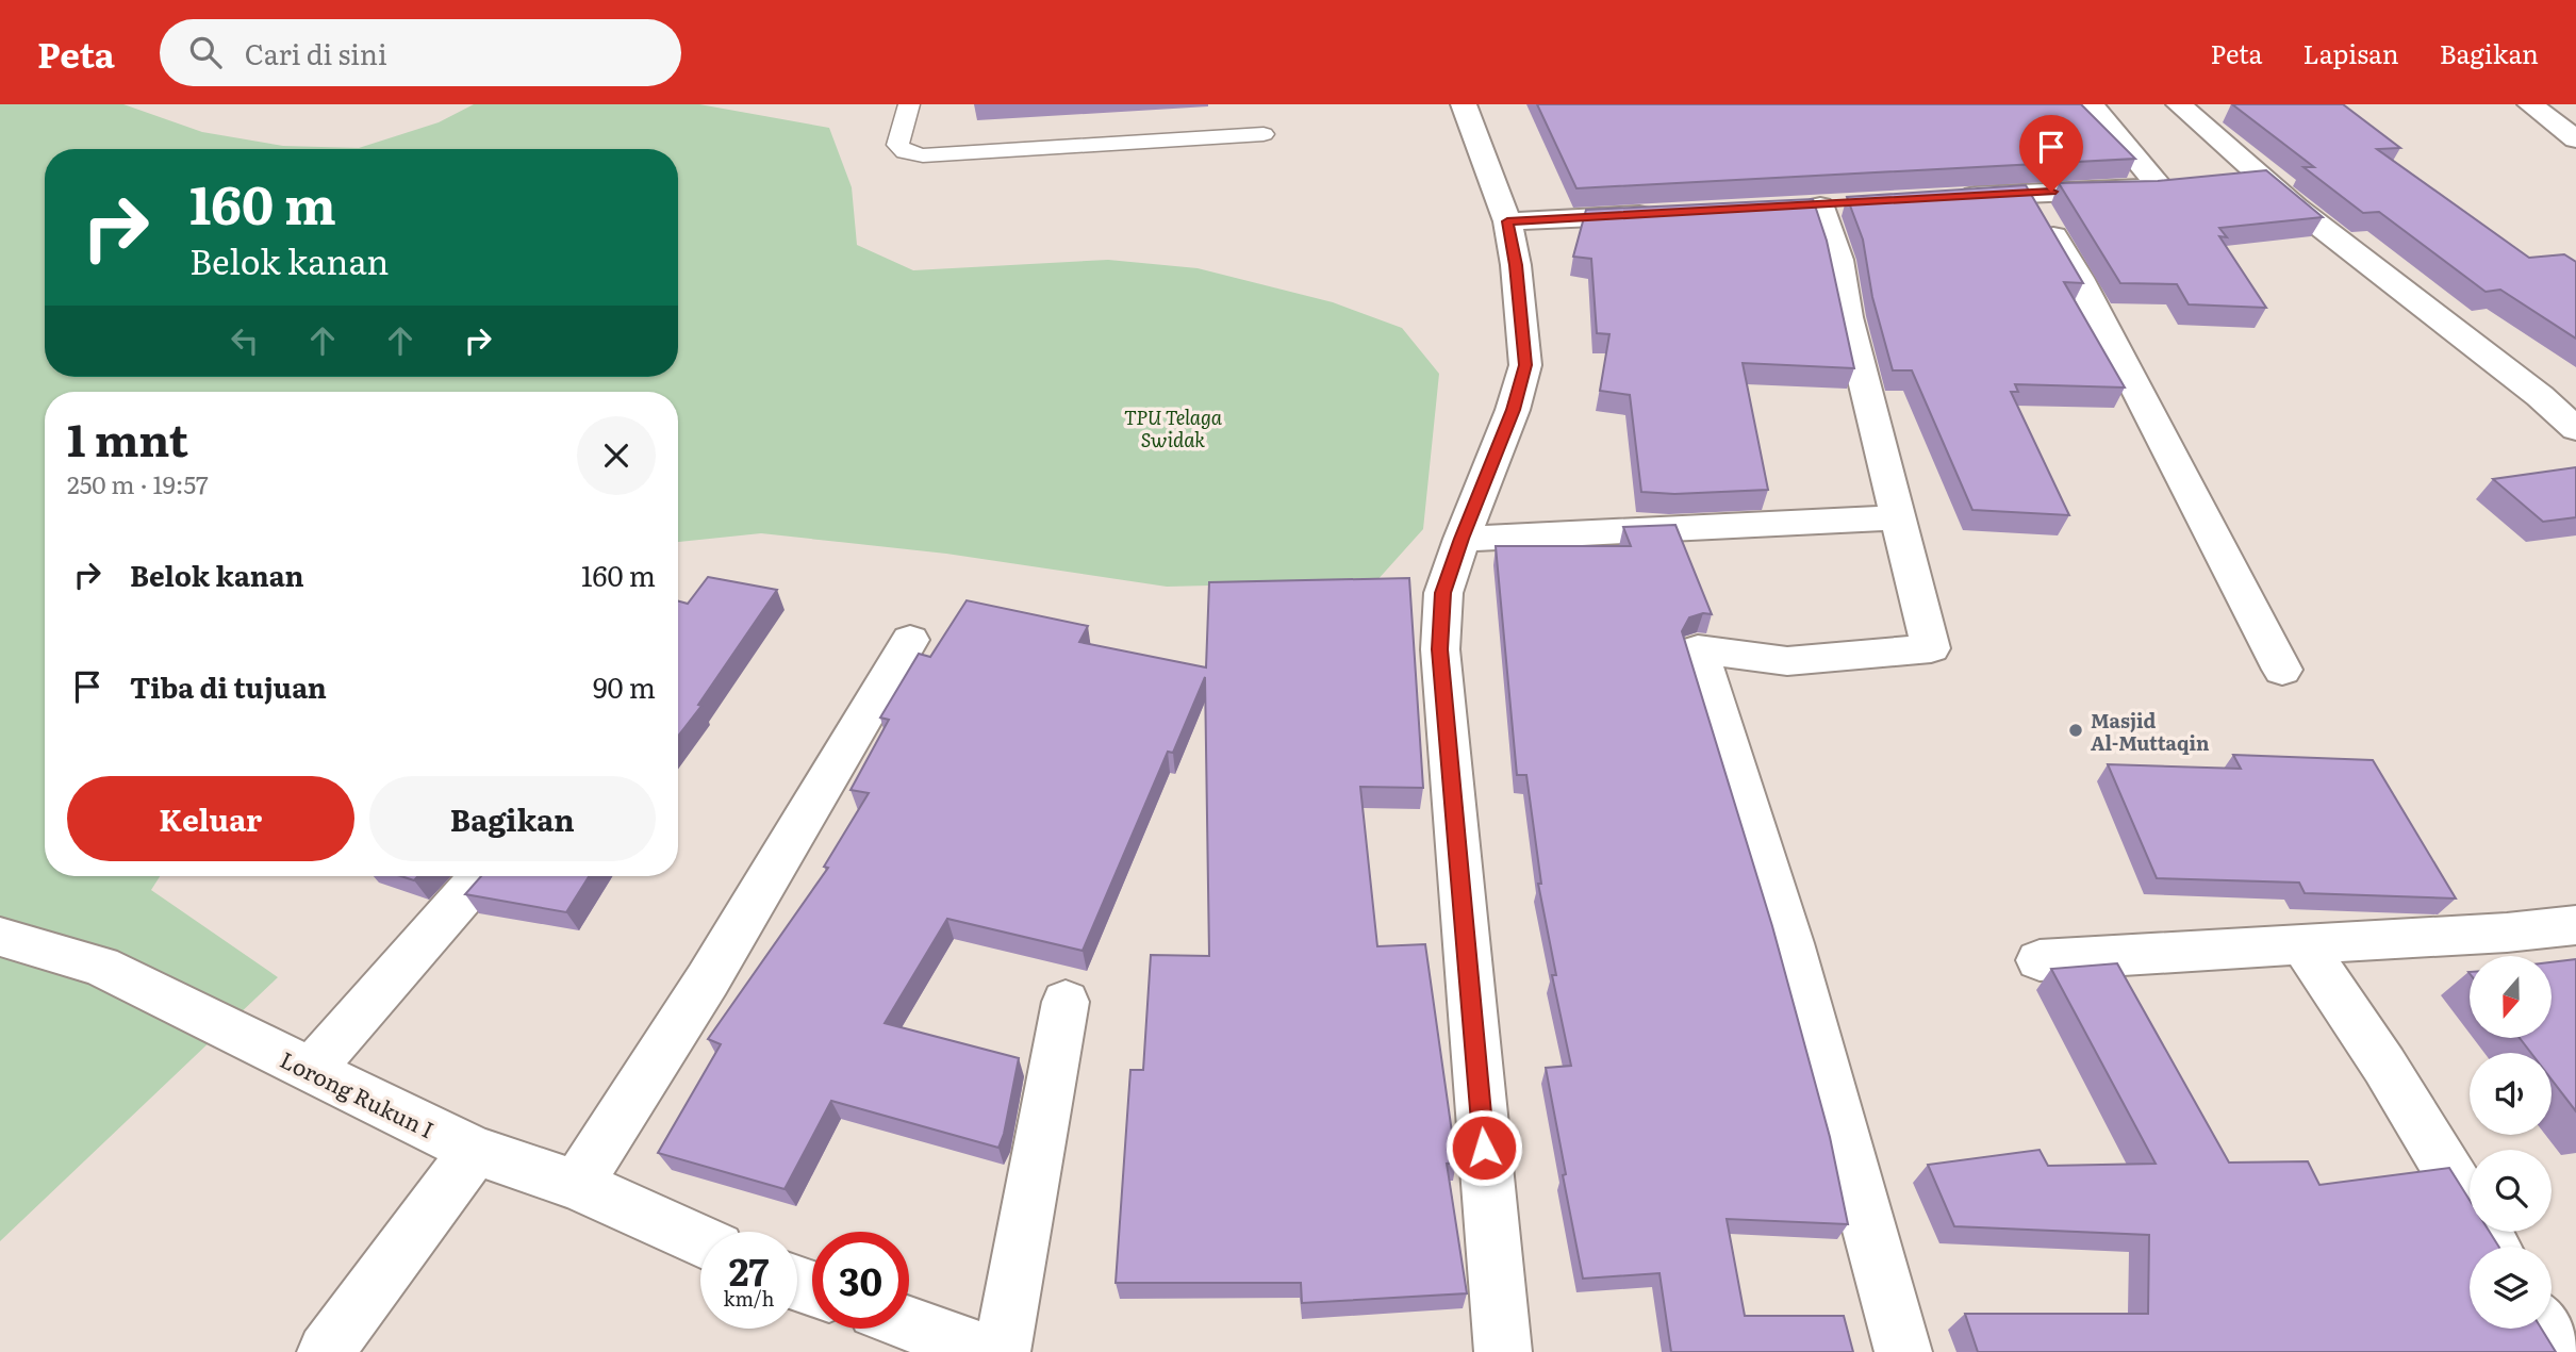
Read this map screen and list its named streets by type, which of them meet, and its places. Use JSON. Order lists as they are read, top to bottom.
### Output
{
  "streets": {
    "street": ["Lorong Rukun I"]
  },
  "parks": ["TPU Telaga Swidak"],
  "places": ["Masjid Al-Muttaqin"],
  "north": "bottom",
  "page": {
    "header": "Peta",
    "search": "Cari di sini",
    "nav": ["Peta", "Lapisan", "Bagikan"],
    "turn": ["160 m", "Belok kanan"],
    "heading": ["1 mnt", "250 m · 19:57"],
    "list": [
      {
        "name": "Belok kanan",
        "value": "160 m"
      },
      {
        "name": "Tiba di tujuan",
        "value": "90 m"
      }
    ],
    "buttons": ["Keluar", "Bagikan"],
    "speed": "27 km/h",
    "limit": "30"
  }
}
